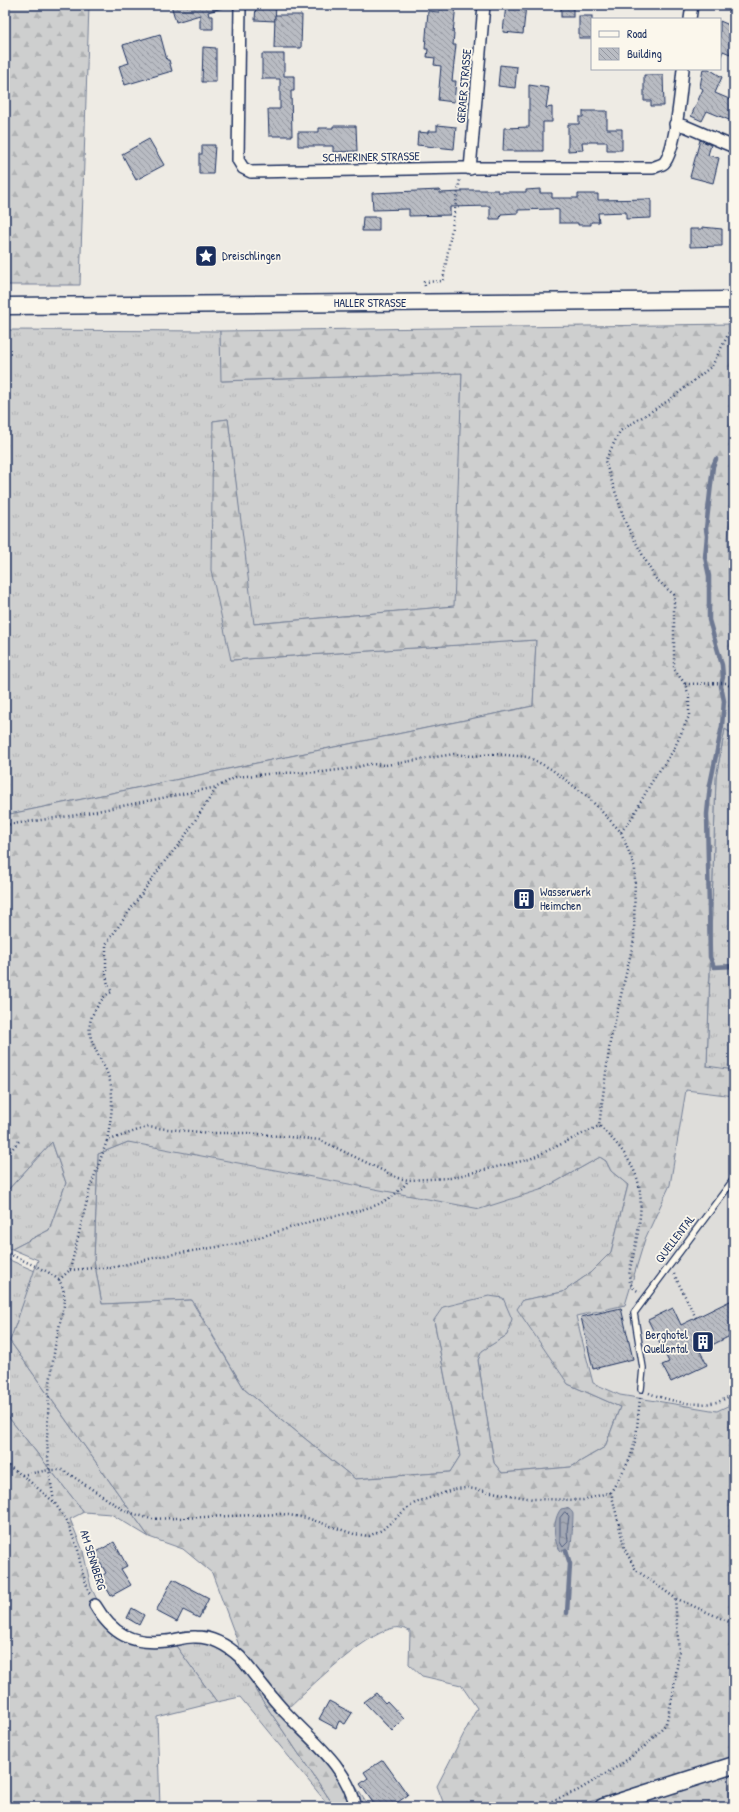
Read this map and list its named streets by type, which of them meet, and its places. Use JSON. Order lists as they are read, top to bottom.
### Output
{
  "streets": {
    "main road": ["HALLER STRASSE"],
    "street": ["GERAER STRASSE", "SCHWERINER STRASSE", "AM SENNBERG"],
    "lane": ["QUELLENTAL"]
  },
  "crossings": [
    ["GERAER STRASSE", "SCHWERINER STRASSE"]
  ],
  "places": {
    "place": ["Dreischlingen"],
    "building": ["Wasserwerk Heimchen", "Berghotel Quellental"]
  },
  "legend": ["Road", "Building"]
}
